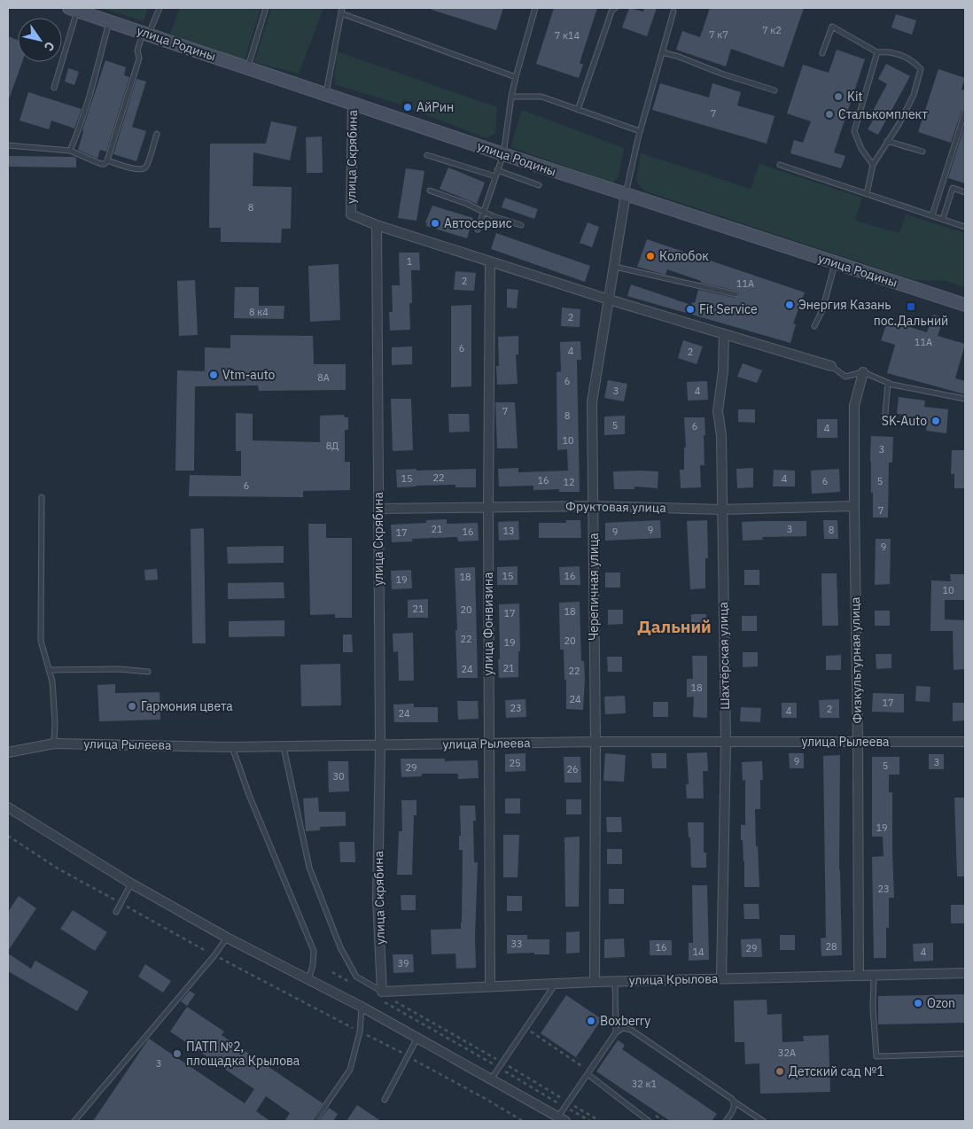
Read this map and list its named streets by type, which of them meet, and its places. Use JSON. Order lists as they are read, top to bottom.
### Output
{
  "streets": {
    "street": [
      "улица Родины",
      "улица Скрябина",
      "Фруктовая улица",
      "Черепичная улица",
      "улица Фонвизина",
      "Шахтёрская улица",
      "Физкультурная улица",
      "улица Рылеева",
      "улица Крылова"
    ]
  },
  "crossings": [
    ["улица Родины", "улица Скрябина"],
    ["улица Родины", "Черепичная улица"],
    ["улица Скрябина", "Фруктовая улица"],
    ["улица Скрябина", "улица Рылеева"],
    ["улица Скрябина", "улица Крылова"],
    ["Фруктовая улица", "Черепичная улица"],
    ["Фруктовая улица", "улица Фонвизина"],
    ["Фруктовая улица", "Шахтёрская улица"],
    ["Фруктовая улица", "Физкультурная улица"],
    ["Черепичная улица", "улица Рылеева"],
    ["Черепичная улица", "улица Крылова"],
    ["улица Фонвизина", "улица Рылеева"],
    ["улица Фонвизина", "улица Крылова"],
    ["Шахтёрская улица", "улица Рылеева"],
    ["Шахтёрская улица", "улица Крылова"],
    ["Физкультурная улица", "улица Рылеева"],
    ["Физкультурная улица", "улица Крылова"]
  ],
  "districts": ["Дальний"],
  "places": {
    "other": [
      "Kit",
      "АйРин",
      "Сталькомплект",
      "Автосервис",
      "Колобок",
      "Энергия Казань",
      "Fit Service",
      "Vtm-auto",
      "SK-Auto",
      "Гармония цвета",
      "Ozon",
      "Boxberry",
      "ПАТП №2, площадка Крылова",
      "Детский сад №1"
    ],
    "transit": ["пос.Дальний"]
  },
  "house_numbers": [
    "7 к2",
    "7 к7",
    "7 к14",
    "7",
    "8",
    "1",
    "2",
    "11А",
    "8 к4",
    "2",
    "11А",
    "6",
    "4",
    "2",
    "8А",
    "6",
    "3",
    "4",
    "7",
    "8",
    "5",
    "6",
    "4",
    "10",
    "8Д",
    "3",
    "22",
    "15",
    "4",
    "16",
    "6",
    "5",
    "12",
    "6",
    "7",
    "21",
    "3",
    "9",
    "8",
    "13",
    "16",
    "9",
    "17",
    "9",
    "15",
    "16",
    "18",
    "19",
    "10",
    "21",
    "20",
    "18",
    "17",
    "22",
    "20",
    "19",
    "21",
    "24",
    "22",
    "18",
    "24",
    "17",
    "23",
    "2",
    "4",
    "24",
    "9",
    "3",
    "25",
    "5",
    "29",
    "26",
    "30",
    "19",
    "23",
    "33",
    "28",
    "16",
    "29",
    "14",
    "4",
    "39",
    "32А",
    "3",
    "32 к1"
  ],
  "north": "bottom right"
}
